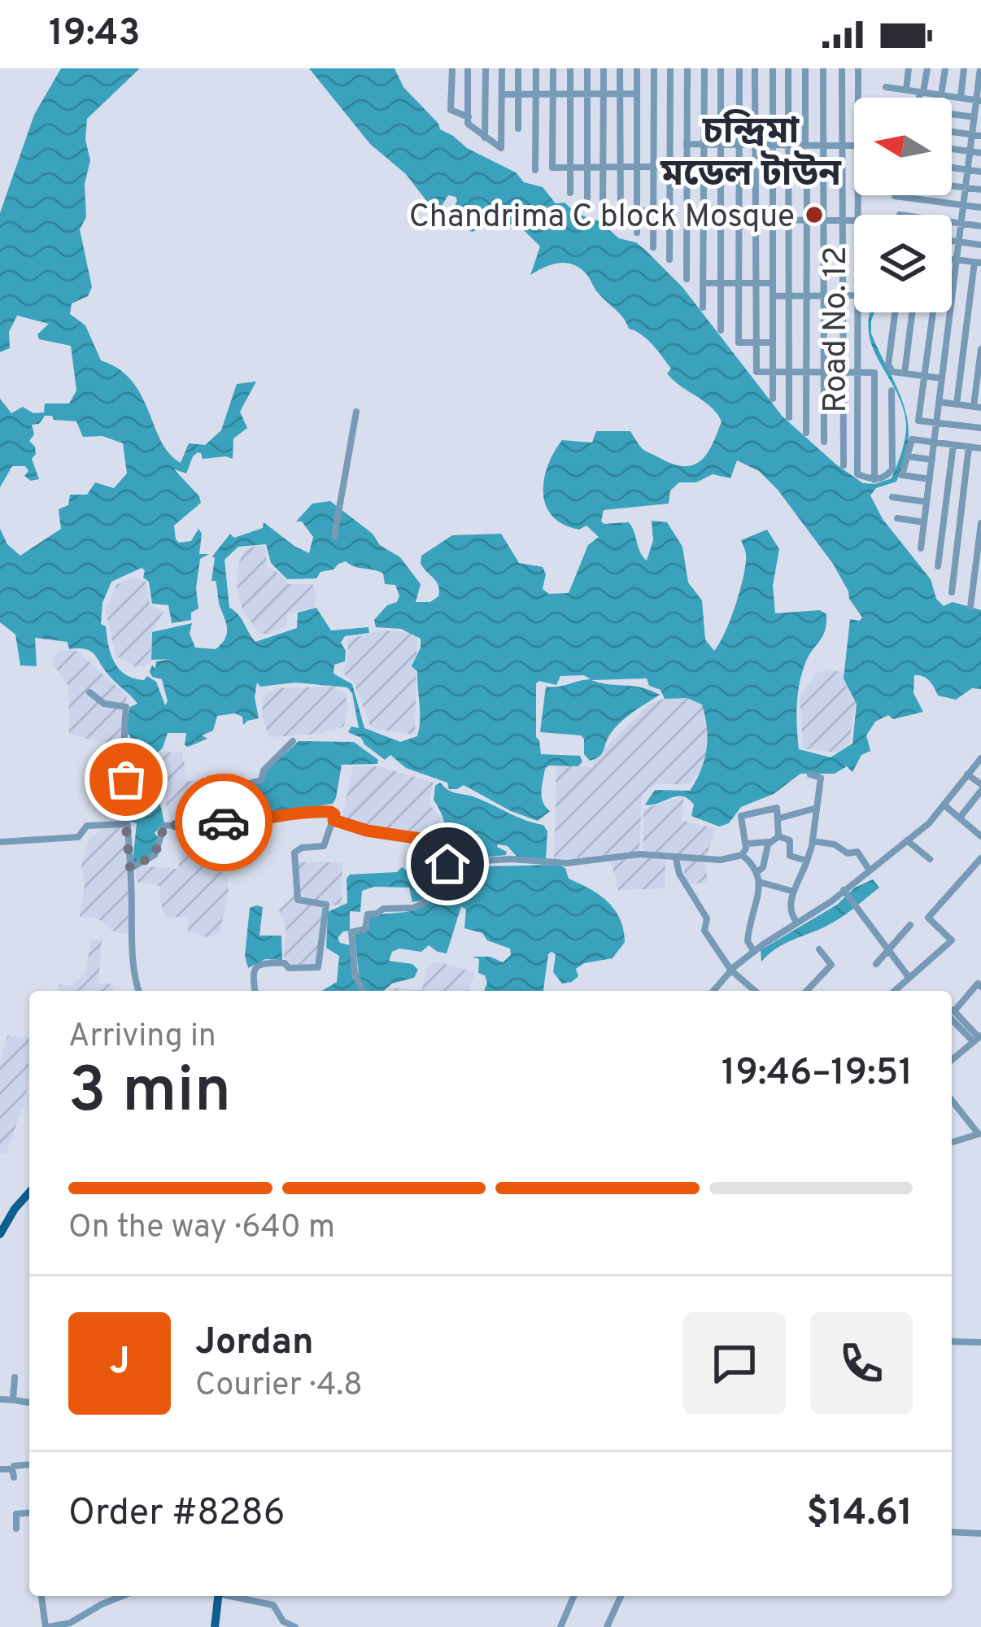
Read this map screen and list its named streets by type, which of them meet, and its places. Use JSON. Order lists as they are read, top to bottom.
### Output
{
  "streets": {
    "street": ["Road No. 12"]
  },
  "districts": ["চন্দ্রিমা মডেল টাউন"],
  "places": ["Chandrima C block Mosque"],
  "north": "left",
  "page": {
    "status": "19:43",
    "heading": ["3 min", "Arriving in", "19:46–19:51"],
    "panel": [
      "Jordan",
      "Courier · 4.8",
      "Order #8286",
      "$14.61"
    ],
    "bar": "On the way · 640 m",
    "round": "J"
  }
}
